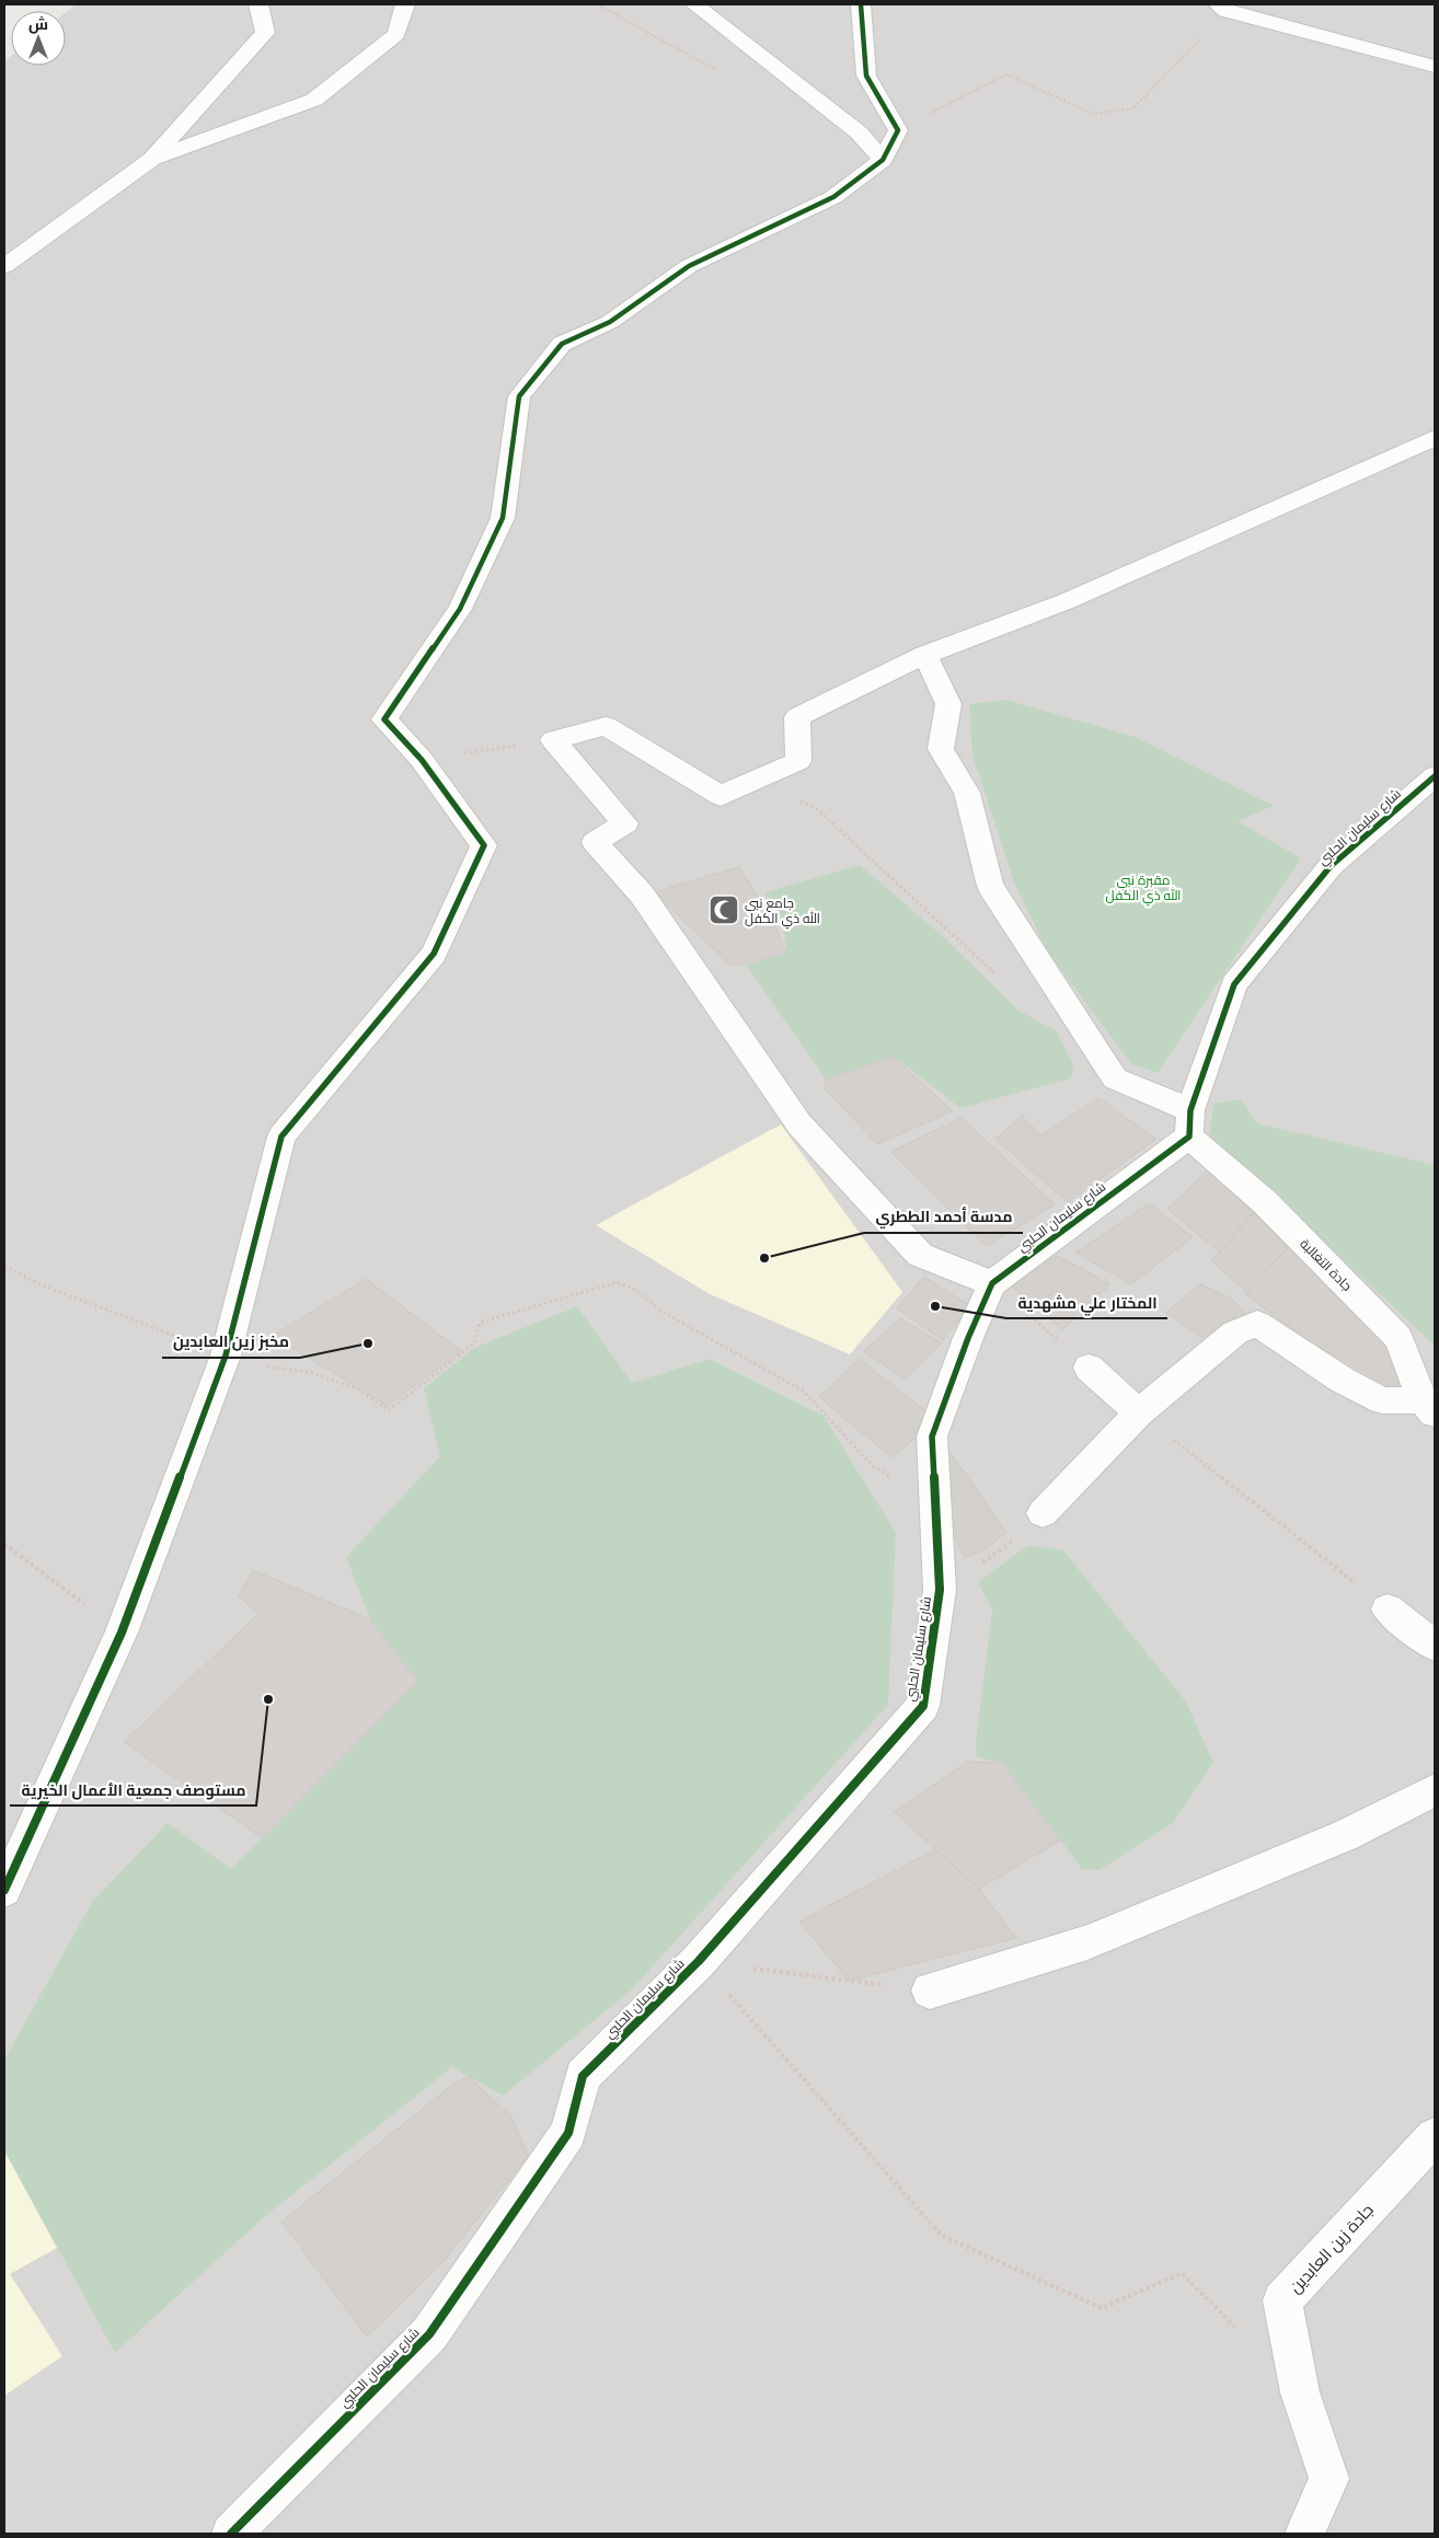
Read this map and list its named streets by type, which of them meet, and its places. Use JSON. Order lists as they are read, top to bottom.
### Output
{
  "streets": {
    "street": ["شارع سليمان الحلبي", "جادة التغالبة", "جادة زين العابدين"]
  },
  "crossings": [
    ["شارع سليمان الحلبي", "جادة التغالبة"]
  ],
  "parks": ["مقبرة نبي الله ذي الكفل"],
  "places": {
    "mosque": ["جامع نبي الله ذي الكفل"],
    "other": [
      "مدسة أحمد الططري",
      "المختار علي مشهدية",
      "مخبز زين العابدين",
      "مستوصف جمعية الأعمال الخيرية"
    ]
  },
  "north": "top"
}
